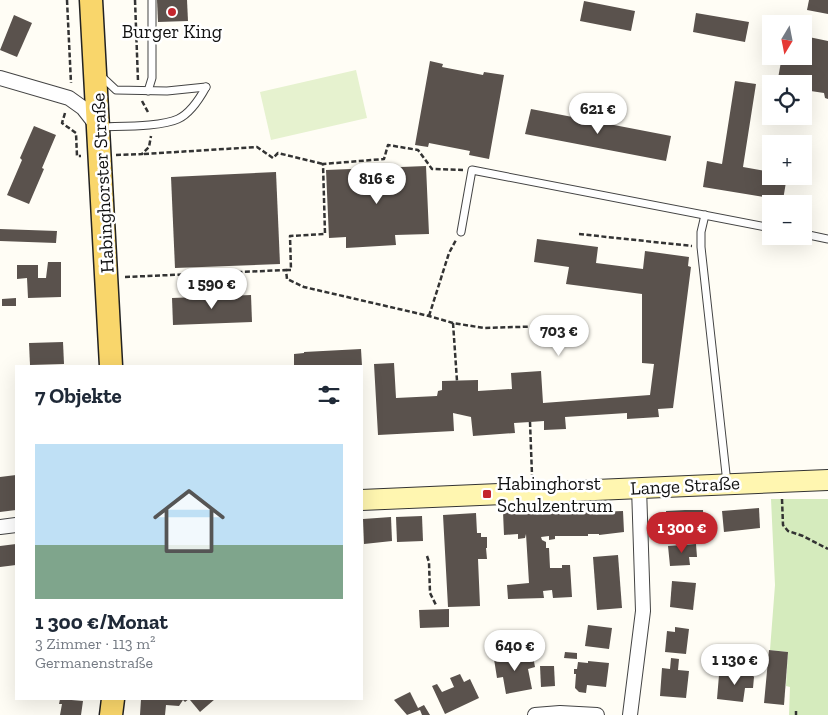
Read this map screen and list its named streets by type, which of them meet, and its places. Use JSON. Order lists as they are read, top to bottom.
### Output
{
  "streets": {
    "main road": ["Habinghorster Straße"],
    "street": ["Lange Straße"]
  },
  "places": {
    "other": ["Burger King"],
    "transit": ["Habinghorst Schulzentrum"]
  },
  "north": "bottom",
  "page": {
    "map_buttons": ["+", "−"],
    "price": [
      "621 €",
      "816 €",
      "1 590 €",
      "703 €",
      "1 300 €",
      "640 €",
      "1 130 €"
    ],
    "heading": "7 Objekte",
    "list": [
      {
        "name": "1 300 €/Monat",
        "note": "3 Zimmer · 113 m² · Germanenstraße"
      }
    ]
  }
}
